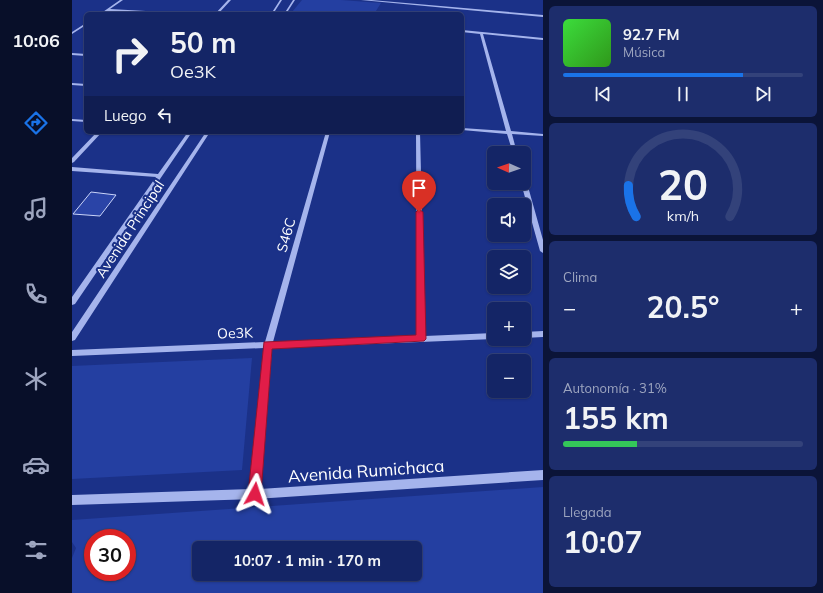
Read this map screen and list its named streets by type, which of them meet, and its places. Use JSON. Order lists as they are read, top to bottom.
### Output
{
  "streets": {
    "street": [
      "Avenida Principal",
      "S46C",
      "Oe3K",
      "Avenida Rumichaca"
    ]
  },
  "crossings": [
    ["S46C", "Oe3K"],
    ["S46C", "Avenida Rumichaca"]
  ],
  "north": "left",
  "page": {
    "tabs": "10:06",
    "turn": ["50 m", "Oe3K"],
    "song": ["92.7 FM", "Música"],
    "then": "Luego",
    "map_buttons": ["+", "−"],
    "tile": [
      "Clima",
      ["Autonomía · 31%", "155 km"],
      ["Llegada", "10:07"]
    ],
    "heat": ["−", "20.5°", "+"],
    "limit": "30",
    "trip": "10:07 · 1 min · 170 m",
    "gauge": ["20", "km/h"]
  }
}
